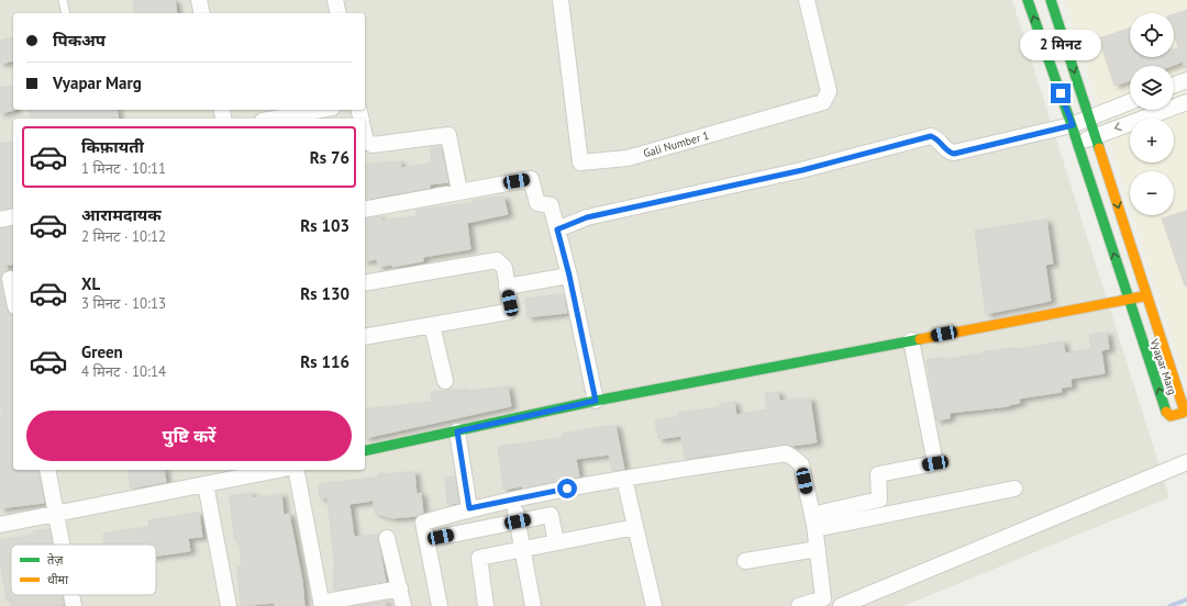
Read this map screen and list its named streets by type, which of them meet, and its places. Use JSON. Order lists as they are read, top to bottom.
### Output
{
  "streets": {
    "street": ["Gali Number 1", "Vyapar Marg"]
  },
  "legend": ["तेज़", "धीमा"],
  "page": {
    "map_buttons": ["+", "−"],
    "banner": ["पिकअप", "Vyapar Marg"],
    "bubble": "2 मिनट",
    "list": [
      {
        "name": "किफ़ायती",
        "note": "1 मिनट · 10:11",
        "value": "Rs 76"
      },
      {
        "name": "आरामदायक",
        "note": "2 मिनट · 10:12",
        "value": "Rs 103"
      },
      {
        "name": "XL",
        "note": "3 मिनट · 10:13",
        "value": "Rs 130"
      },
      {
        "name": "Green",
        "note": "4 मिनट · 10:14",
        "value": "Rs 116"
      }
    ],
    "buttons": "पुष्टि करें"
  }
}
